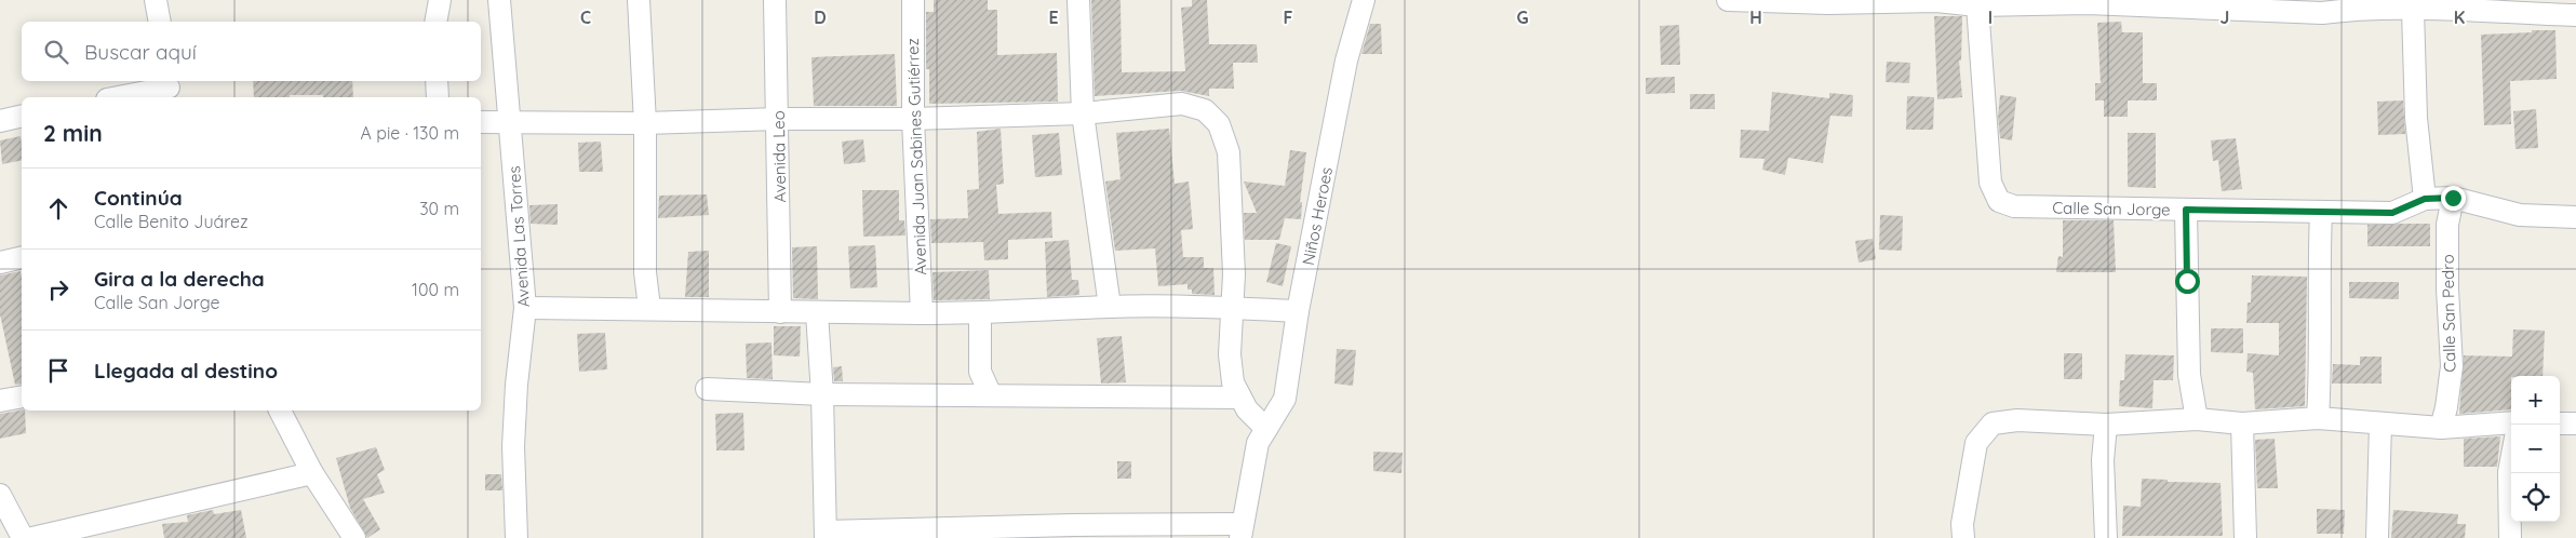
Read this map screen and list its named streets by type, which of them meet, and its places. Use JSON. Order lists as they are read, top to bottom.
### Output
{
  "streets": {
    "street": [
      "Avenida Leo",
      "Avenida Juan Sabines Gutiérrez",
      "Calle San Jorge",
      "Niños Heroes",
      "Avenida Las Torres",
      "Calle San Pedro"
    ]
  },
  "crossings": [
    ["Calle San Jorge", "Calle San Pedro"]
  ],
  "page": {
    "search": "Buscar aquí",
    "heading": ["2 min", "A pie · 130 m"],
    "list": [
      ["Continúa", "Calle Benito Juárez", "30 m"],
      ["Gira a la derecha", "Calle San Jorge", "100 m"],
      "Llegada al destino"
    ],
    "map_buttons": ["+", "−"]
  },
  "grid": {
    "columns": [
      "C",
      "D",
      "E",
      "F",
      "G",
      "H",
      "I",
      "J",
      "K"
    ]
  }
}
